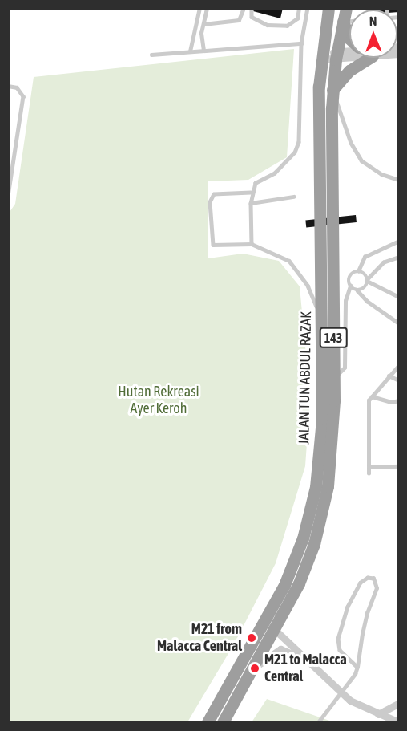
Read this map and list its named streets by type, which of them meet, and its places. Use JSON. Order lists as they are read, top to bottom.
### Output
{
  "streets": {
    "highway": ["143", "JALAN TUN ABDUL RAZAK"]
  },
  "parks": ["Hutan Rekreasi Ayer Keroh"],
  "places": ["M21 from Malacca Central", "M21 to Malacca Central"],
  "north": "top"
}
